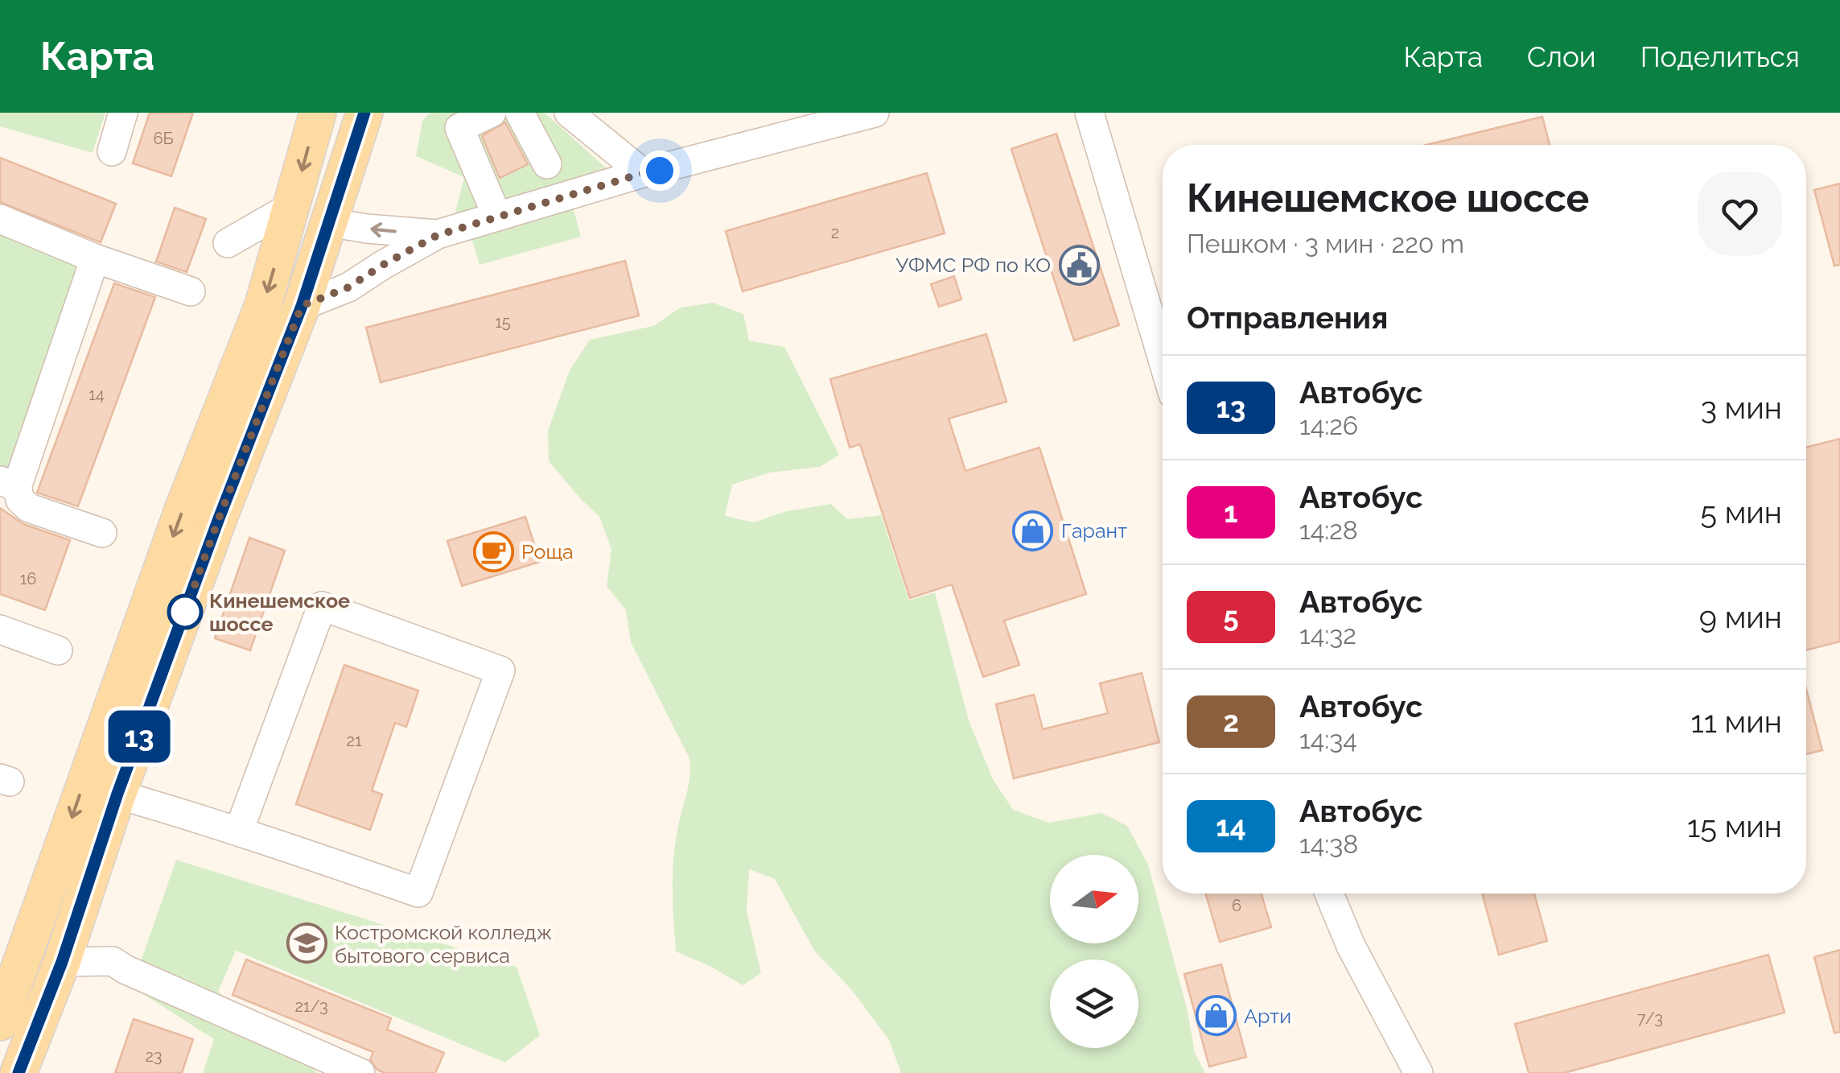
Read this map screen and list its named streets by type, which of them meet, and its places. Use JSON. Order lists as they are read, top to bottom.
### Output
{
  "places": {
    "public building": ["УФМС РФ по КО"],
    "shop": ["Гарант", "Арти"],
    "cafe": ["Роща"],
    "other": ["Кинешемское шоссе"],
    "school or university": ["Костромской колледж бытового сервиса"]
  },
  "lines": ["bus line 13"],
  "house_numbers": [
    "6Б",
    "2",
    "15",
    "14",
    "16",
    "21",
    "6",
    "21/3",
    "7/3",
    "23"
  ],
  "north": "right",
  "page": {
    "header": "Карта",
    "nav": ["Карта", "Слои", "Поделиться"],
    "on_map": "13",
    "heading": [
      ["Кинешемское шоссе", "Пешком · 3 мин · 220 m"],
      "Отправления"
    ],
    "list": [
      {
        "mark": "13",
        "name": "Автобус",
        "note": "14:26",
        "value": "3 мин"
      },
      {
        "mark": "1",
        "name": "Автобус",
        "note": "14:28",
        "value": "5 мин"
      },
      {
        "mark": "5",
        "name": "Автобус",
        "note": "14:32",
        "value": "9 мин"
      },
      {
        "mark": "2",
        "name": "Автобус",
        "note": "14:34",
        "value": "11 мин"
      },
      {
        "mark": "14",
        "name": "Автобус",
        "note": "14:38",
        "value": "15 мин"
      }
    ]
  }
}
